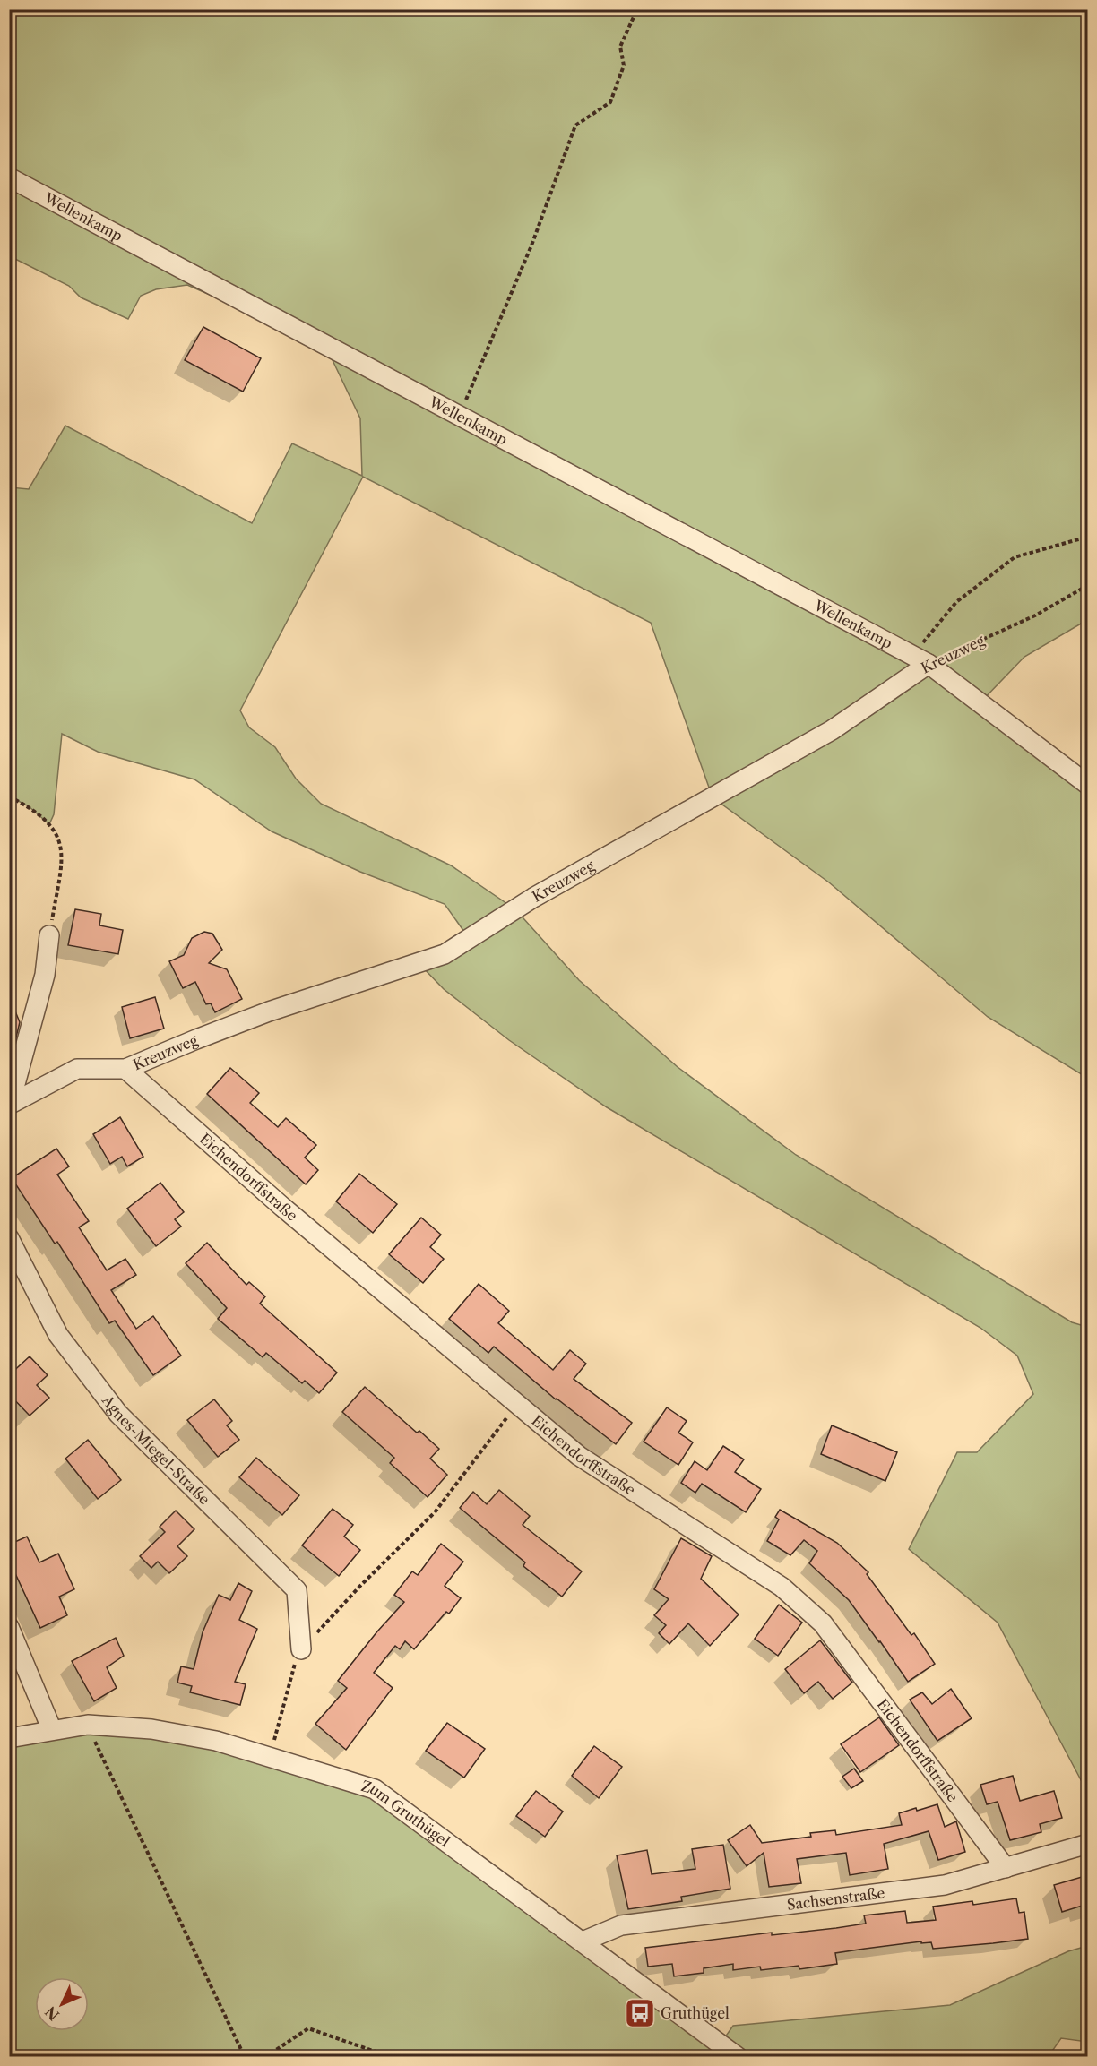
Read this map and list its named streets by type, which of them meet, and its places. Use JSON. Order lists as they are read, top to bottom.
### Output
{
  "streets": {
    "street": [
      "Wellenkamp",
      "Kreuzweg",
      "Eichendorffstraße",
      "Agnes-Miegel-Straße",
      "Zum Gruthügel",
      "Sachsenstraße"
    ]
  },
  "crossings": [
    ["Wellenkamp", "Kreuzweg"],
    ["Kreuzweg", "Eichendorffstraße"],
    ["Eichendorffstraße", "Sachsenstraße"],
    ["Zum Gruthügel", "Sachsenstraße"]
  ],
  "places": {
    "bus stop": ["Gruthügel"]
  },
  "north": "bottom left"
}
